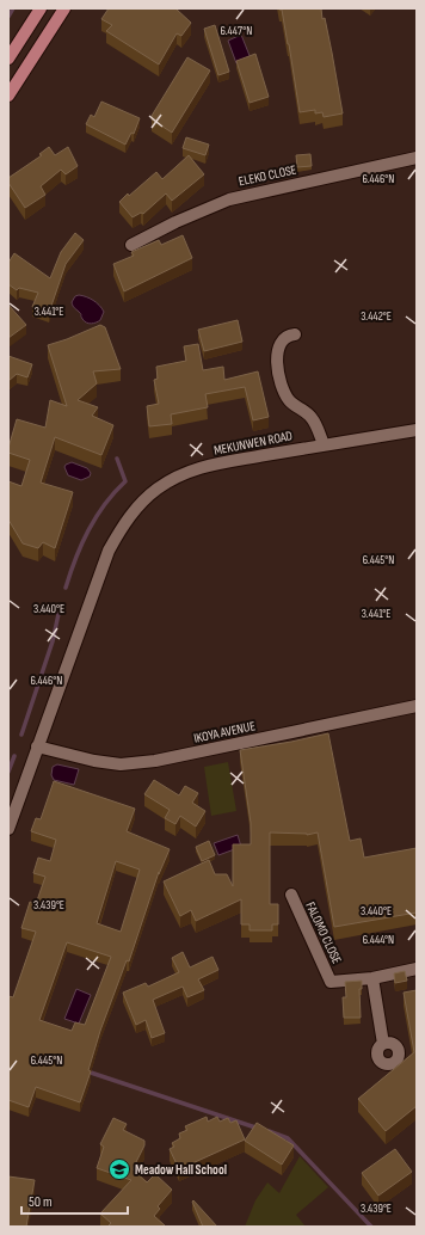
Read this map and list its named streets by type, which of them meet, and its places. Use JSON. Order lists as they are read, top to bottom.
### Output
{
  "streets": {
    "street": [
      "ELEKO CLOSE",
      "MEKUNWEN ROAD",
      "IKOYA AVENUE",
      "FALOMO CLOSE"
    ]
  },
  "crossings": [
    ["MEKUNWEN ROAD", "IKOYA AVENUE"]
  ],
  "places": {
    "school or university": ["Meadow Hall School"]
  },
  "scale_bar": "50 m",
  "coordinates": [
    "6.447°N",
    "6.446°N",
    "3.441°E",
    "3.442°E",
    "6.445°N",
    "3.440°E",
    "3.439°E",
    "6.444°N"
  ]
}
